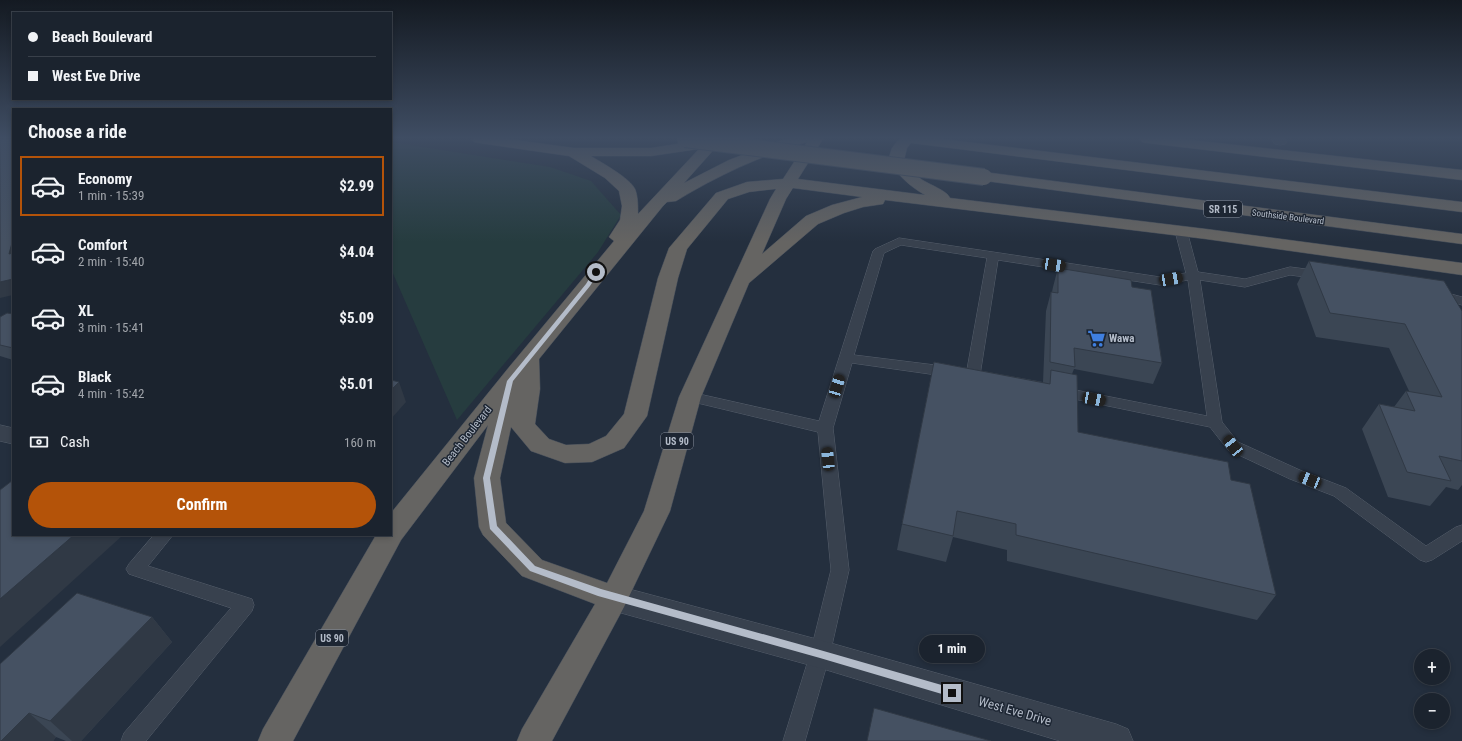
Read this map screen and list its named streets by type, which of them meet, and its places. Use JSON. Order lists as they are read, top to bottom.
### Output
{
  "streets": {
    "highway": [
      "SR 115",
      "Southside Boulevard",
      "Beach Boulevard",
      "US 90"
    ],
    "street": ["West Eve Drive"]
  },
  "crossings": [
    ["US 90", "West Eve Drive"]
  ],
  "places": {
    "supermarket": ["Wawa"]
  },
  "page": {
    "banner": ["Beach Boulevard", "West Eve Drive"],
    "heading": "Choose a ride",
    "list": [
      {
        "name": "Economy",
        "note": "1 min · 15:39",
        "value": "$2.99"
      },
      {
        "name": "Comfort",
        "note": "2 min · 15:40",
        "value": "$4.04"
      },
      {
        "name": "XL",
        "note": "3 min · 15:41",
        "value": "$5.09"
      },
      {
        "name": "Black",
        "note": "4 min · 15:42",
        "value": "$5.01"
      }
    ],
    "pay": ["Cash", "160 m"],
    "buttons": "Confirm",
    "bubble": "1 min",
    "map_buttons": ["+", "−"]
  }
}
